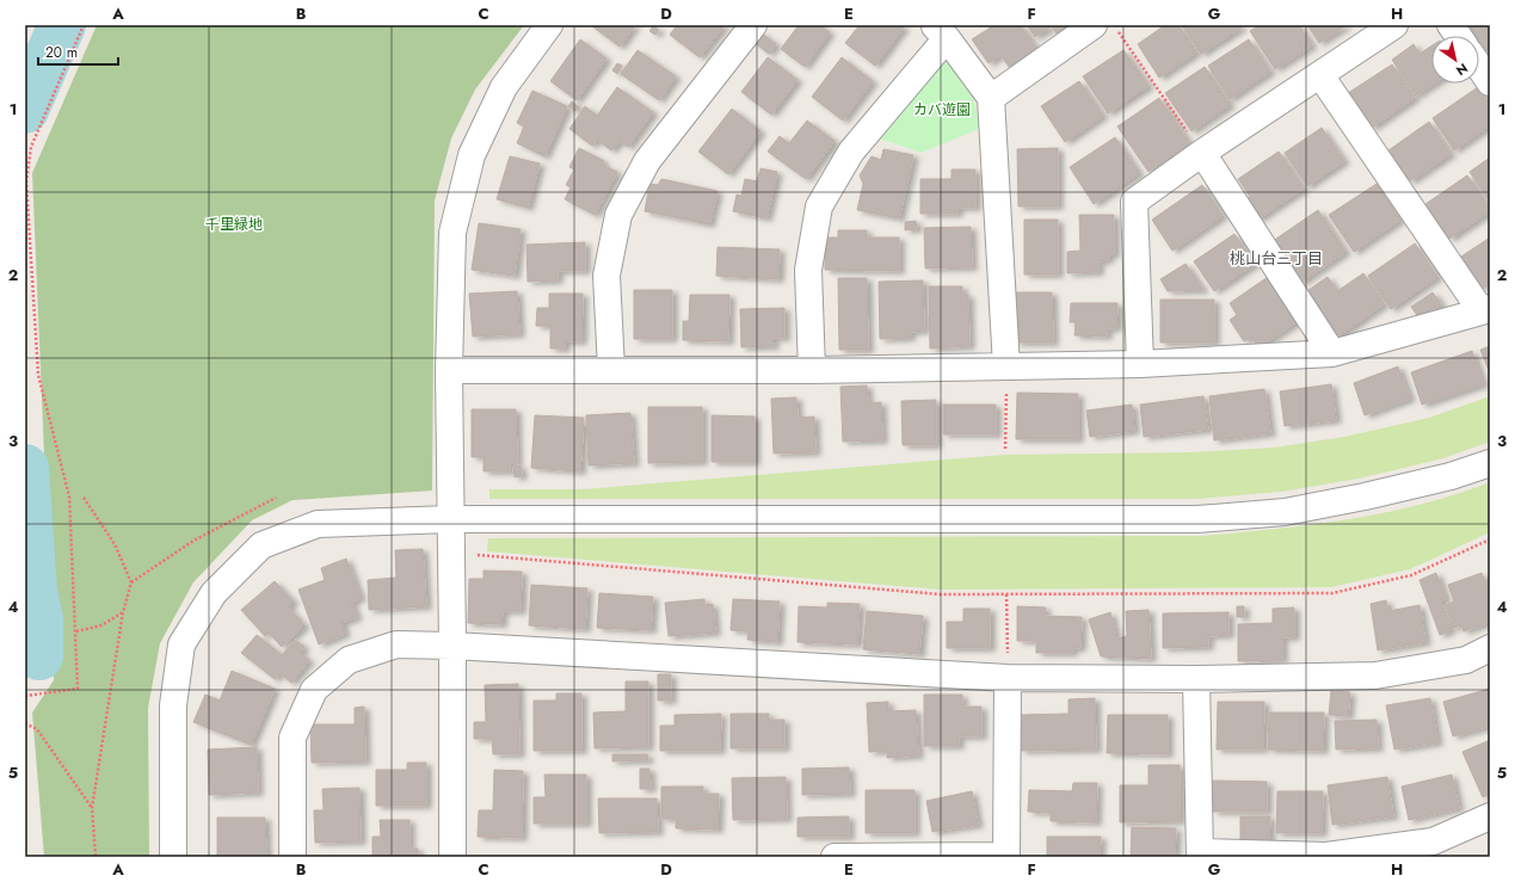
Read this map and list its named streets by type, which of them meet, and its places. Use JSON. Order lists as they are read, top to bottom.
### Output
{
  "districts": ["桃山台三丁目"],
  "parks": ["カバ遊園", "千里緑地"],
  "scale_bar": "20 m",
  "north": "bottom right",
  "grid": {
    "columns": [
      "A",
      "B",
      "C",
      "D",
      "E",
      "F",
      "G",
      "H"
    ],
    "rows": [
      "1",
      "2",
      "3",
      "4",
      "5"
    ]
  }
}
